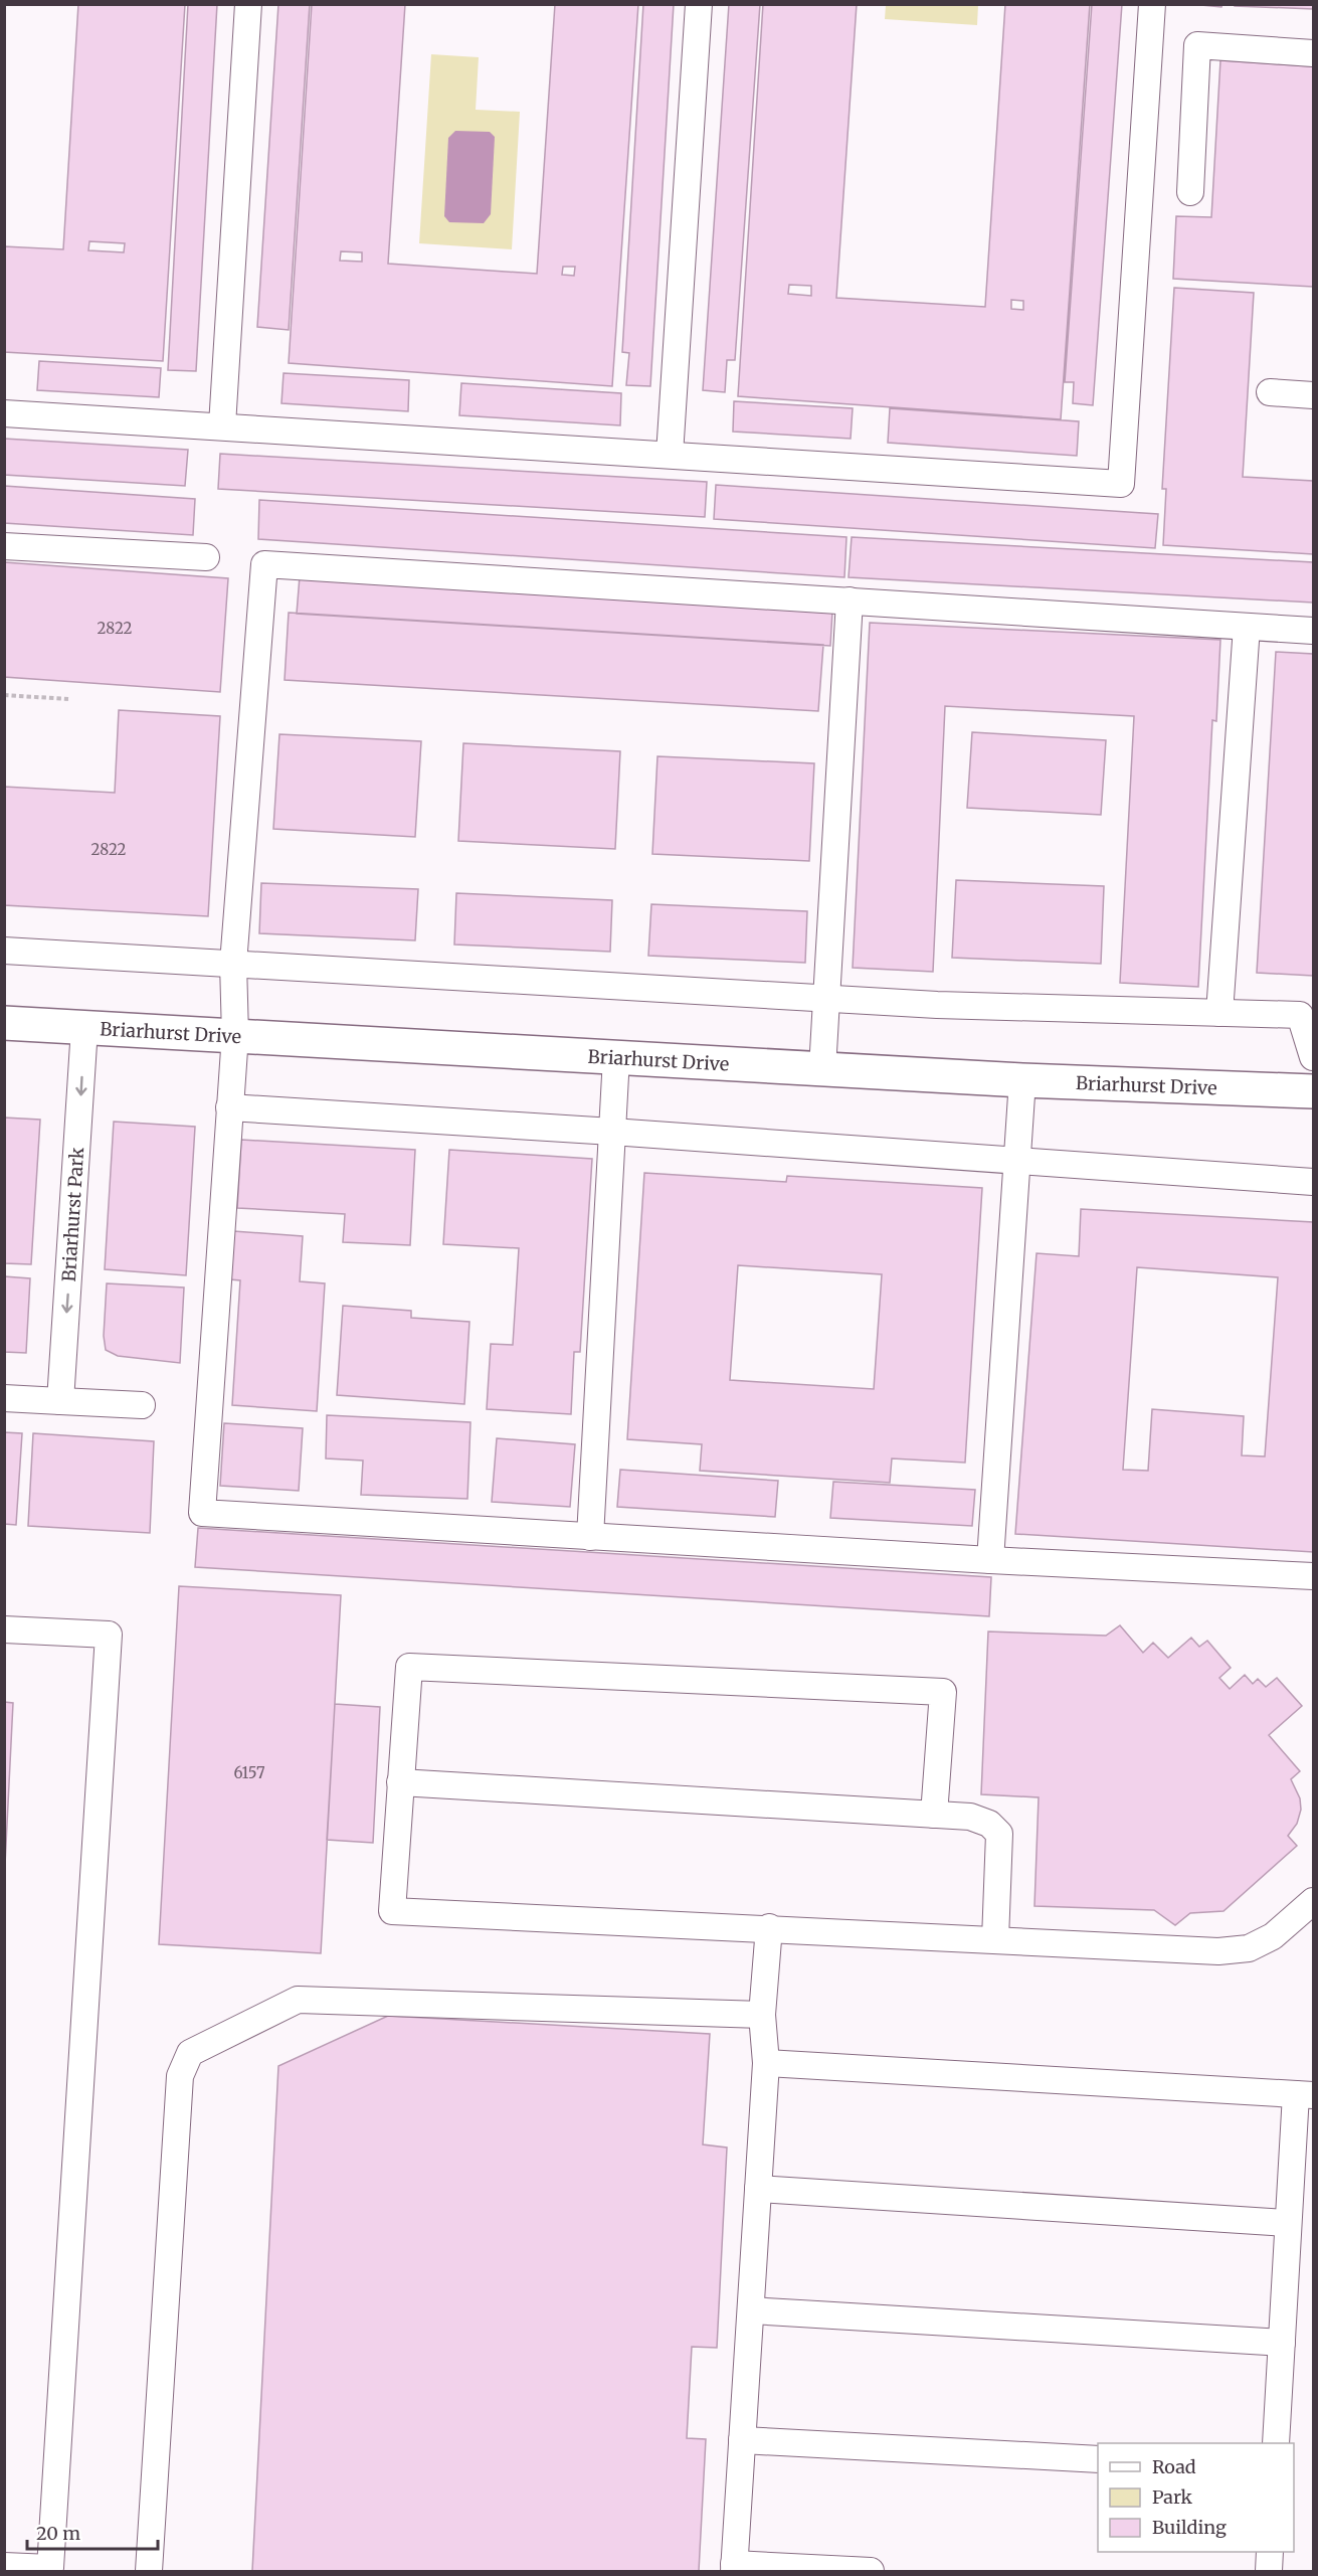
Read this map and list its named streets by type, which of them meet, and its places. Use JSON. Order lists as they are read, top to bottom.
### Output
{
  "streets": {
    "street": ["Briarhurst Drive"],
    "lane": ["Briarhurst Park"]
  },
  "crossings": [
    ["Briarhurst Drive", "Briarhurst Park"]
  ],
  "one_way": ["Briarhurst Park"],
  "house_numbers": ["2822", "2822", "6157"],
  "legend": ["Road", "Park", "Building"],
  "scale_bar": "20 m"
}
